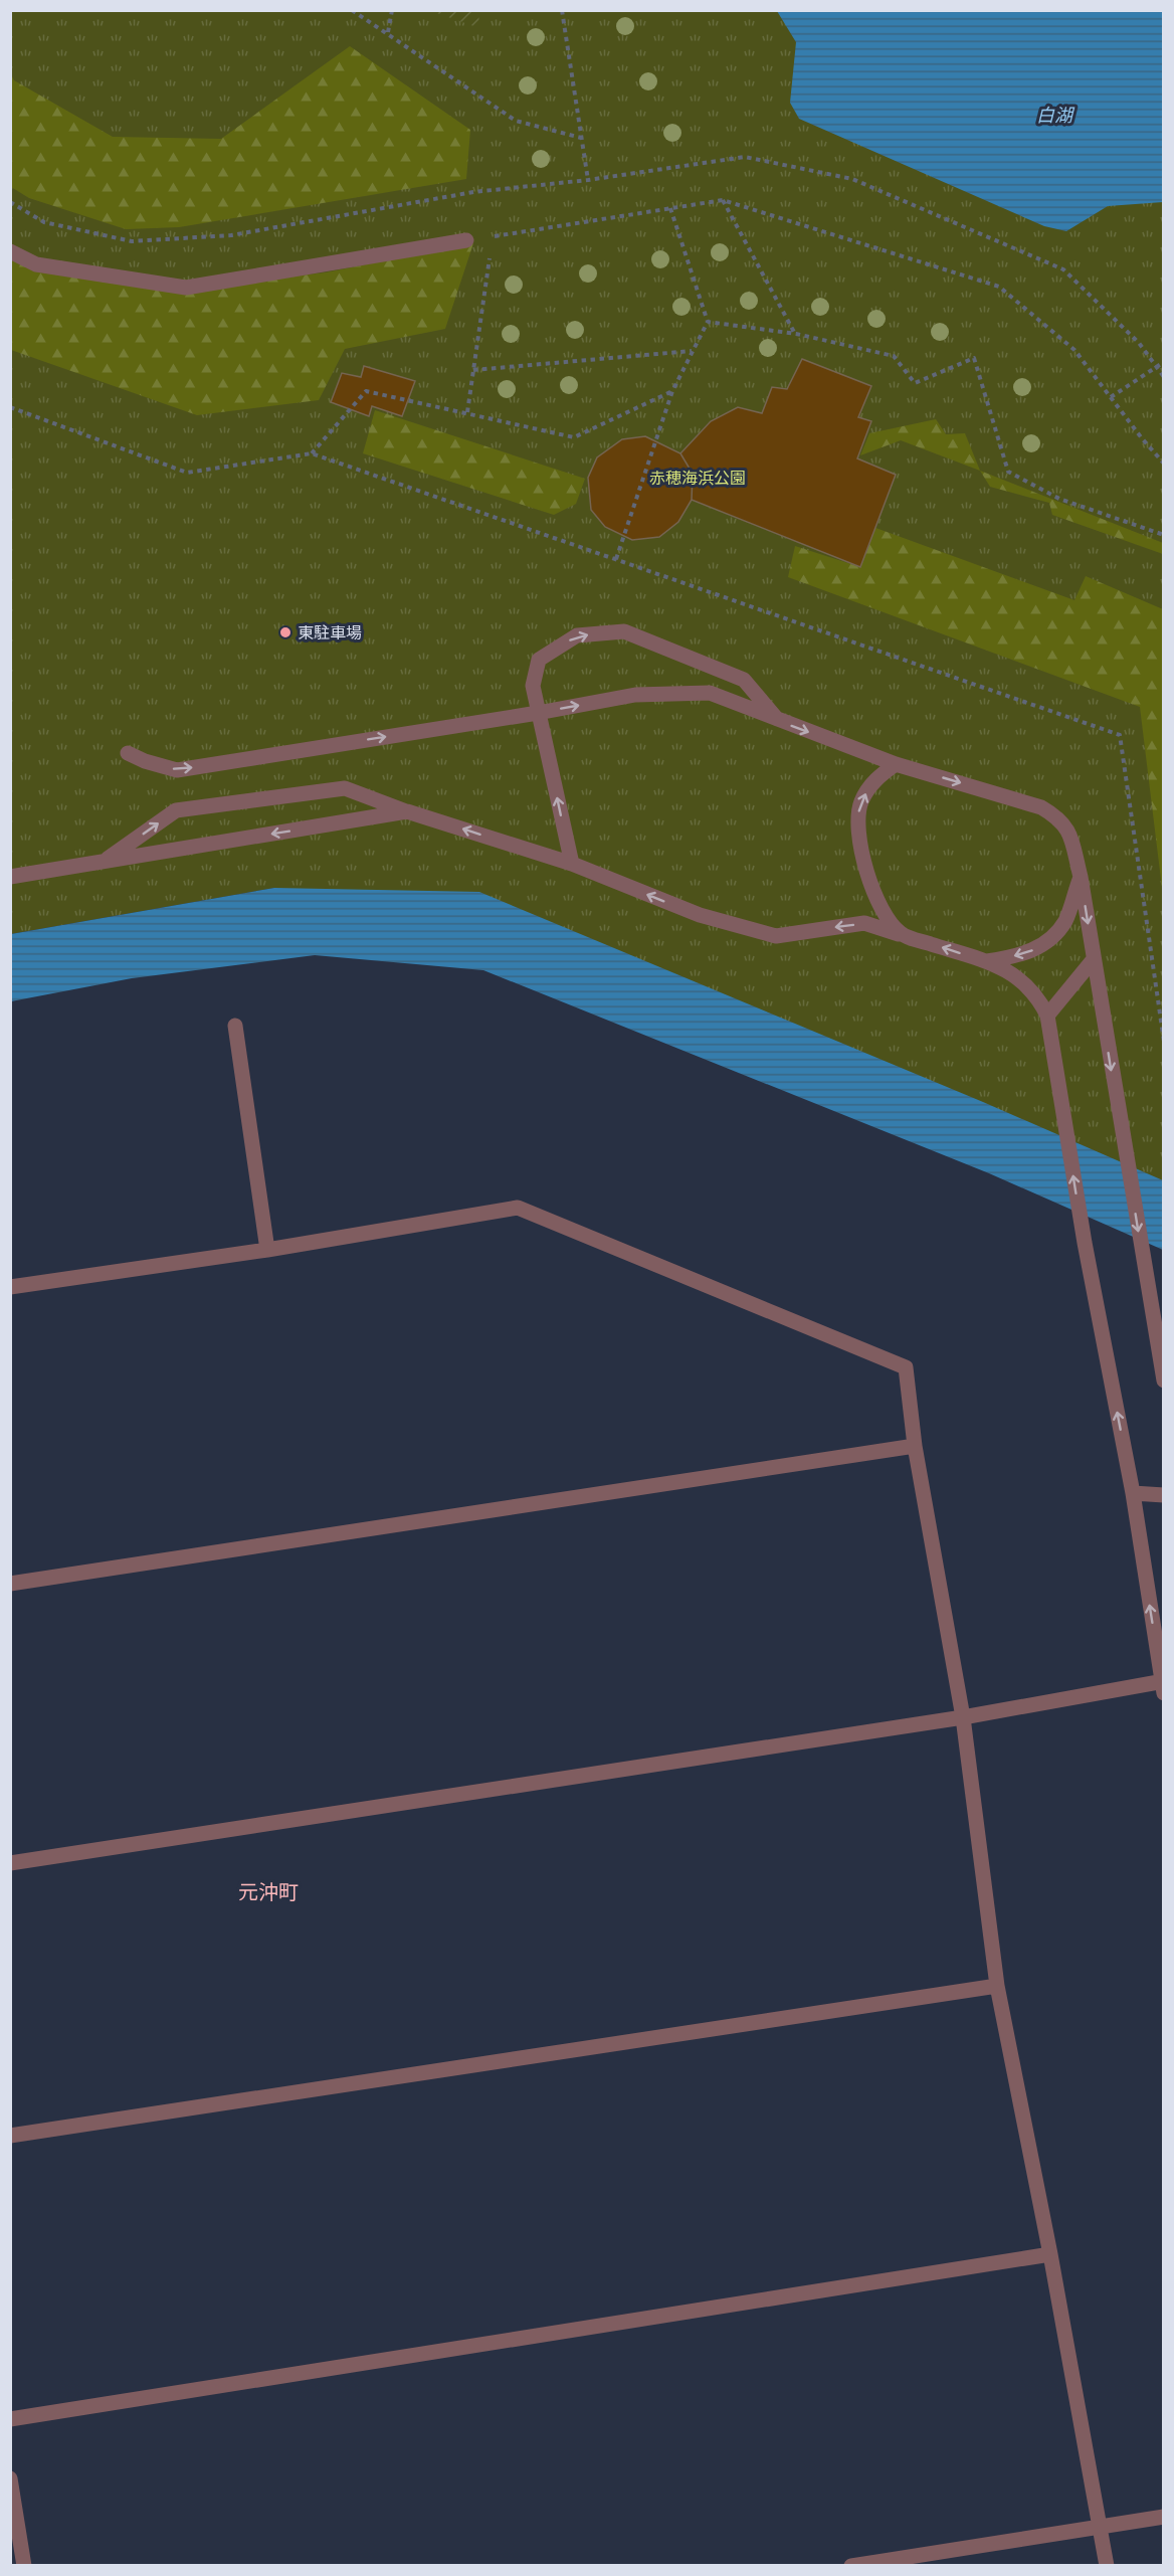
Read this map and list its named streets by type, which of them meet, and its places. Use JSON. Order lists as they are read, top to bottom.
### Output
{
  "districts": ["元沖町"],
  "water": ["白湖"],
  "parks": ["赤穂海浜公園"],
  "places": ["東駐車場"]
}
